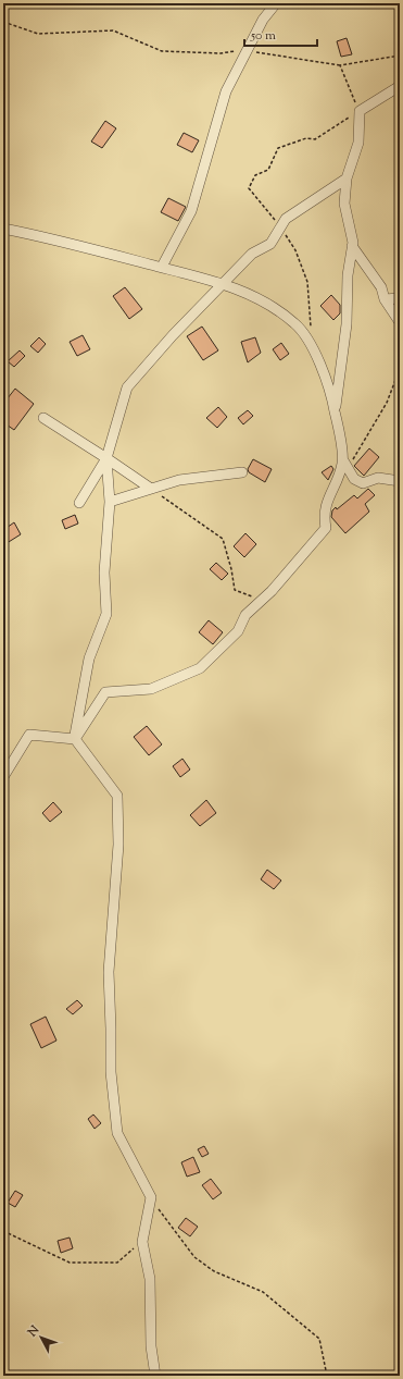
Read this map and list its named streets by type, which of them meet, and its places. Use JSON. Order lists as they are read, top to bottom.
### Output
{
  "scale_bar": "50 m",
  "north": "top left"
}
